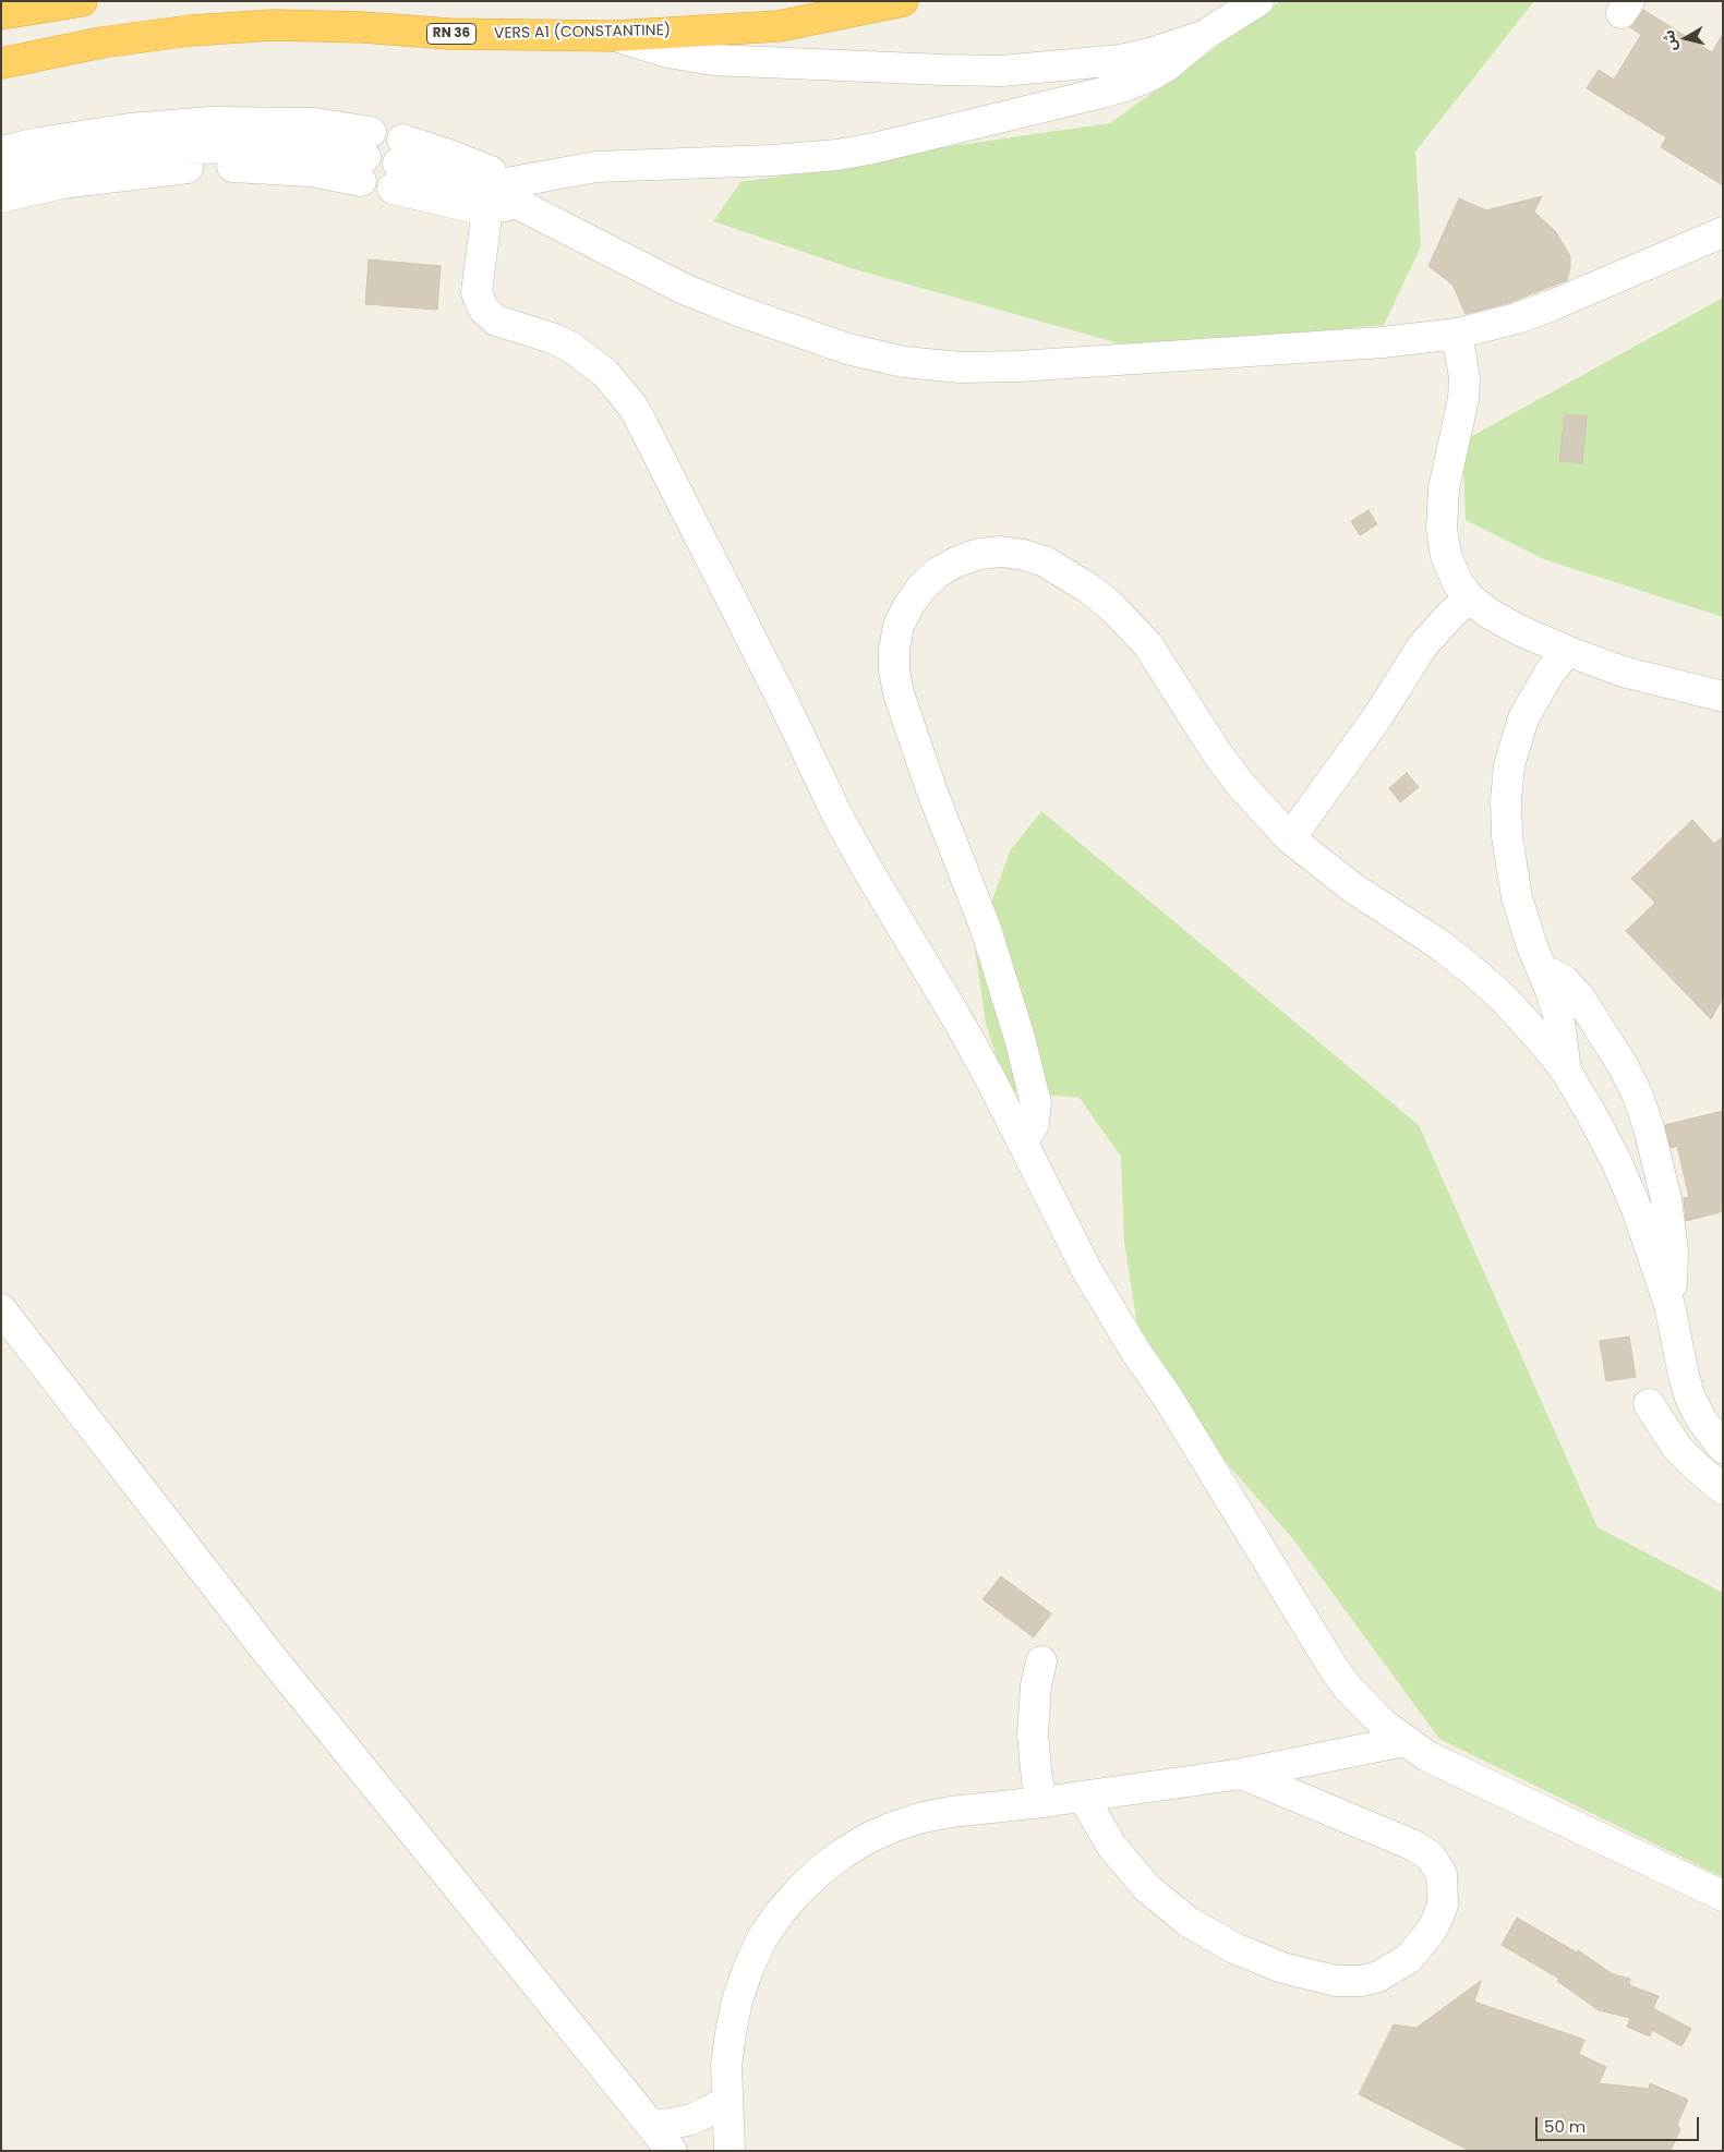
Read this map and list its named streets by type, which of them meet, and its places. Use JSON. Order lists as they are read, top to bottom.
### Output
{
  "streets": {
    "highway": ["VERS A1 (CONSTANTINE)", "RN 36"]
  },
  "scale_bar": "50 m",
  "north": "left"
}
